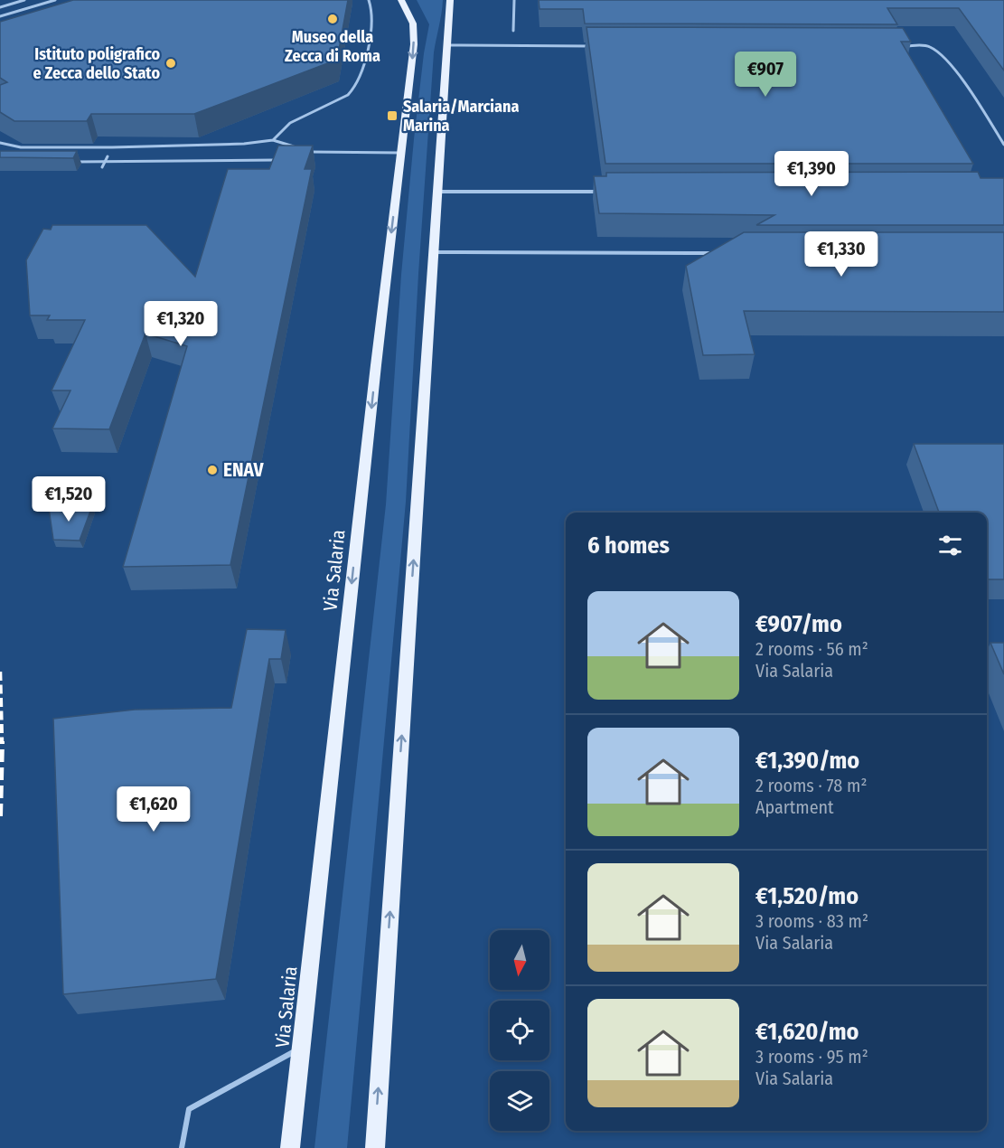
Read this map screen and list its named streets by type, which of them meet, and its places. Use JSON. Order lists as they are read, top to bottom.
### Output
{
  "streets": {
    "main road": ["Via Salaria"]
  },
  "places": {
    "other": ["Museo della Zecca di Roma", "Istituto poligrafico e Zecca dello Stato", "ENAV"],
    "transit": ["Salaria/Marciana Marina"]
  },
  "north": "bottom",
  "page": {
    "price": [
      "€907",
      "€1,390",
      "€1,330",
      "€1,320",
      "€1,520",
      "€1,620"
    ],
    "heading": "6 homes",
    "list": [
      {
        "name": "€907/mo",
        "note": "2 rooms · 56 m² · Via Salaria"
      },
      {
        "name": "€1,390/mo",
        "note": "2 rooms · 78 m² · Apartment"
      },
      {
        "name": "€1,520/mo",
        "note": "3 rooms · 83 m² · Via Salaria"
      },
      {
        "name": "€1,620/mo",
        "note": "3 rooms · 95 m² · Via Salaria"
      }
    ]
  }
}
